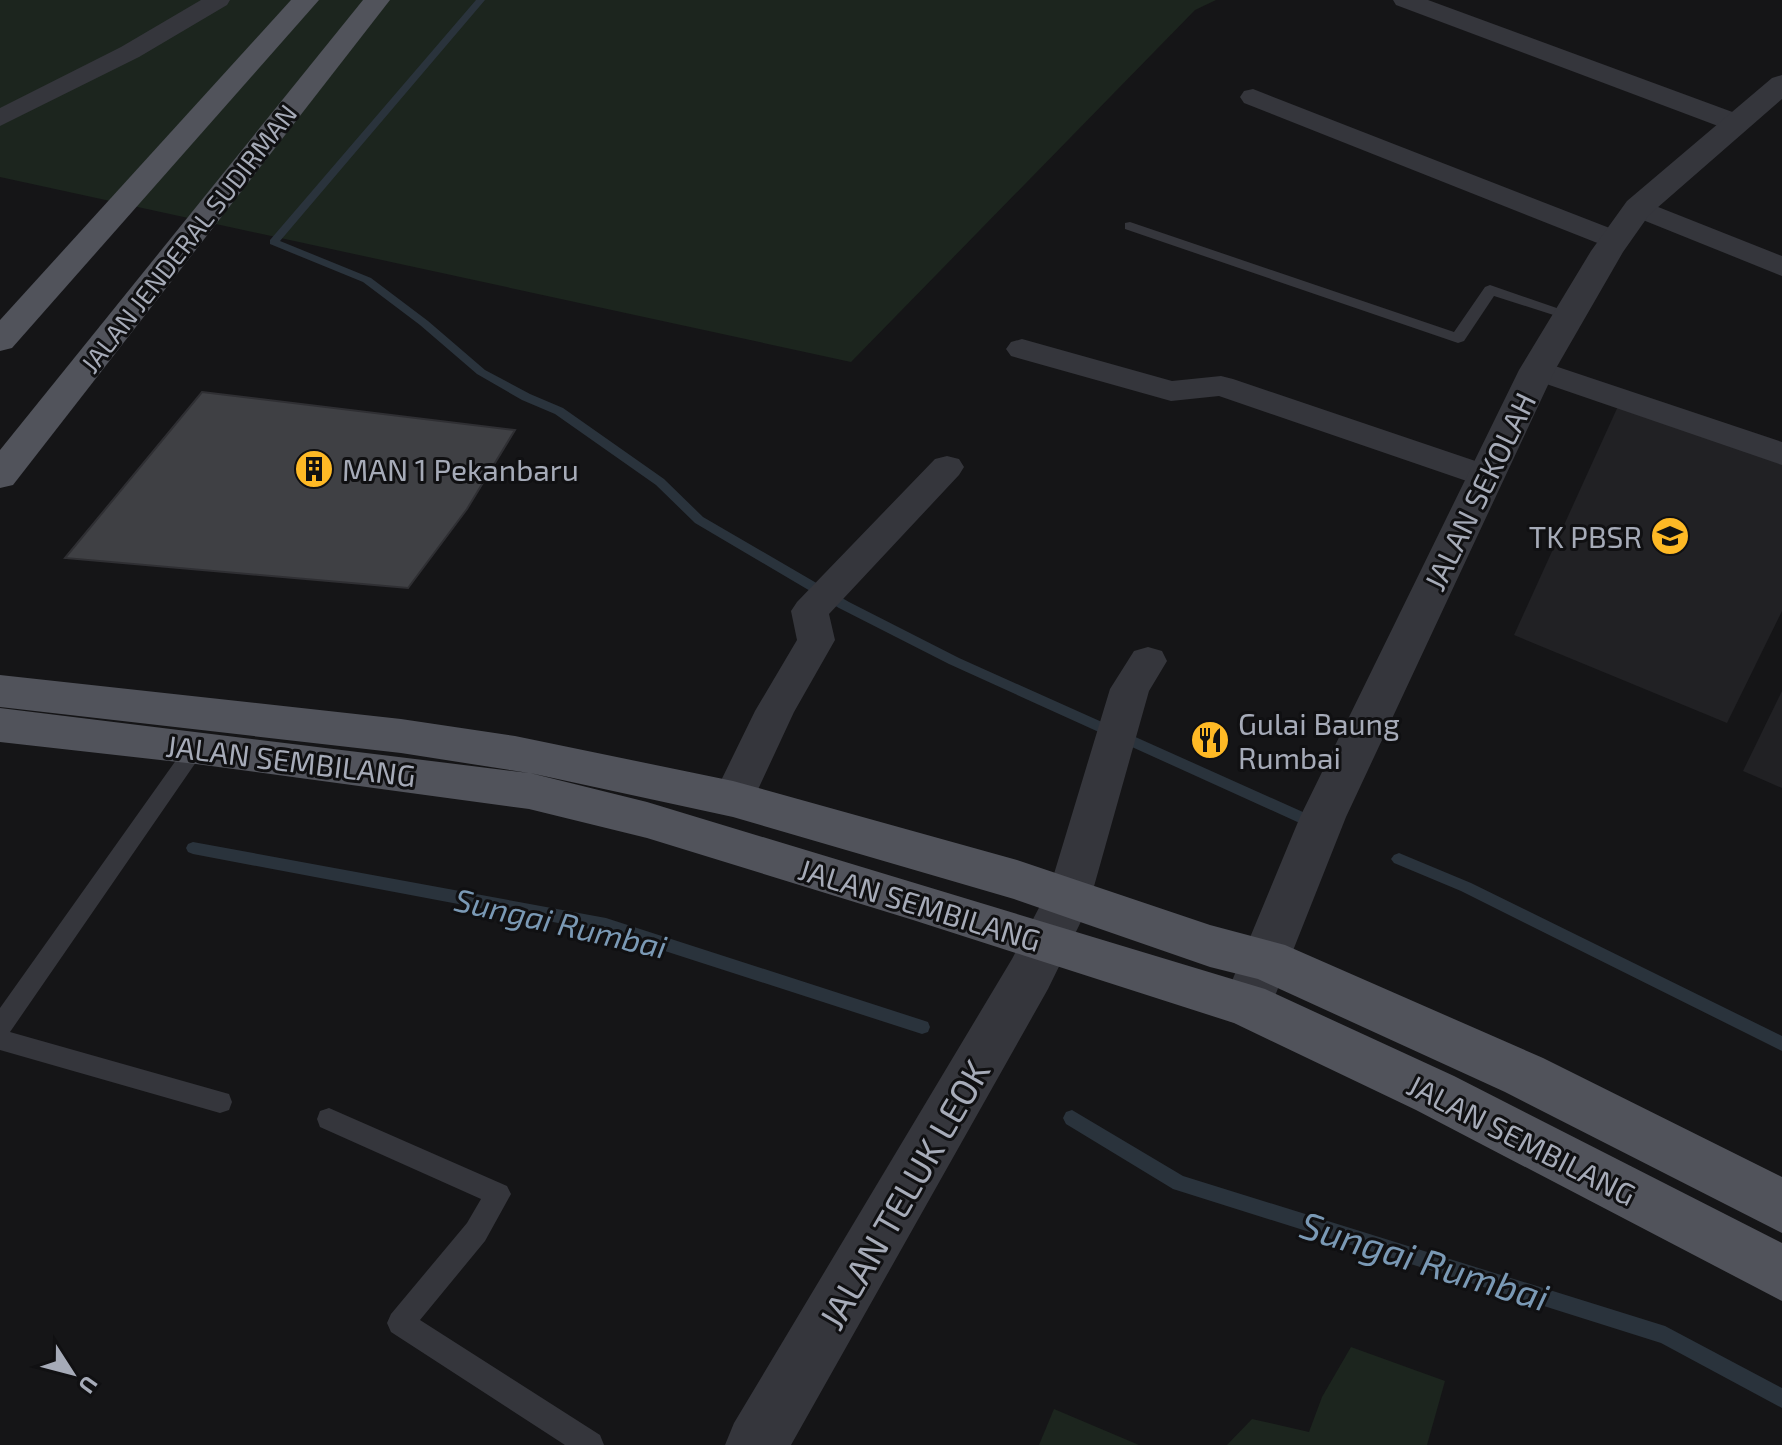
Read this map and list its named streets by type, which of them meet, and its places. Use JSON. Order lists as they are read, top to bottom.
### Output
{
  "streets": {
    "main road": ["JALAN JENDERAL SUDIRMAN", "JALAN SEMBILANG"],
    "street": ["JALAN SEKOLAH", "JALAN TELUK LEOK"]
  },
  "crossings": [
    ["JALAN SEKOLAH", "JALAN SEMBILANG"],
    ["JALAN SEMBILANG", "JALAN TELUK LEOK"]
  ],
  "water": ["Sungai Rumbai"],
  "places": {
    "building": ["MAN 1 Pekanbaru"],
    "school or university": ["TK PBSR"],
    "restaurant": ["Gulai Baung Rumbai"]
  },
  "north": "bottom right"
}
